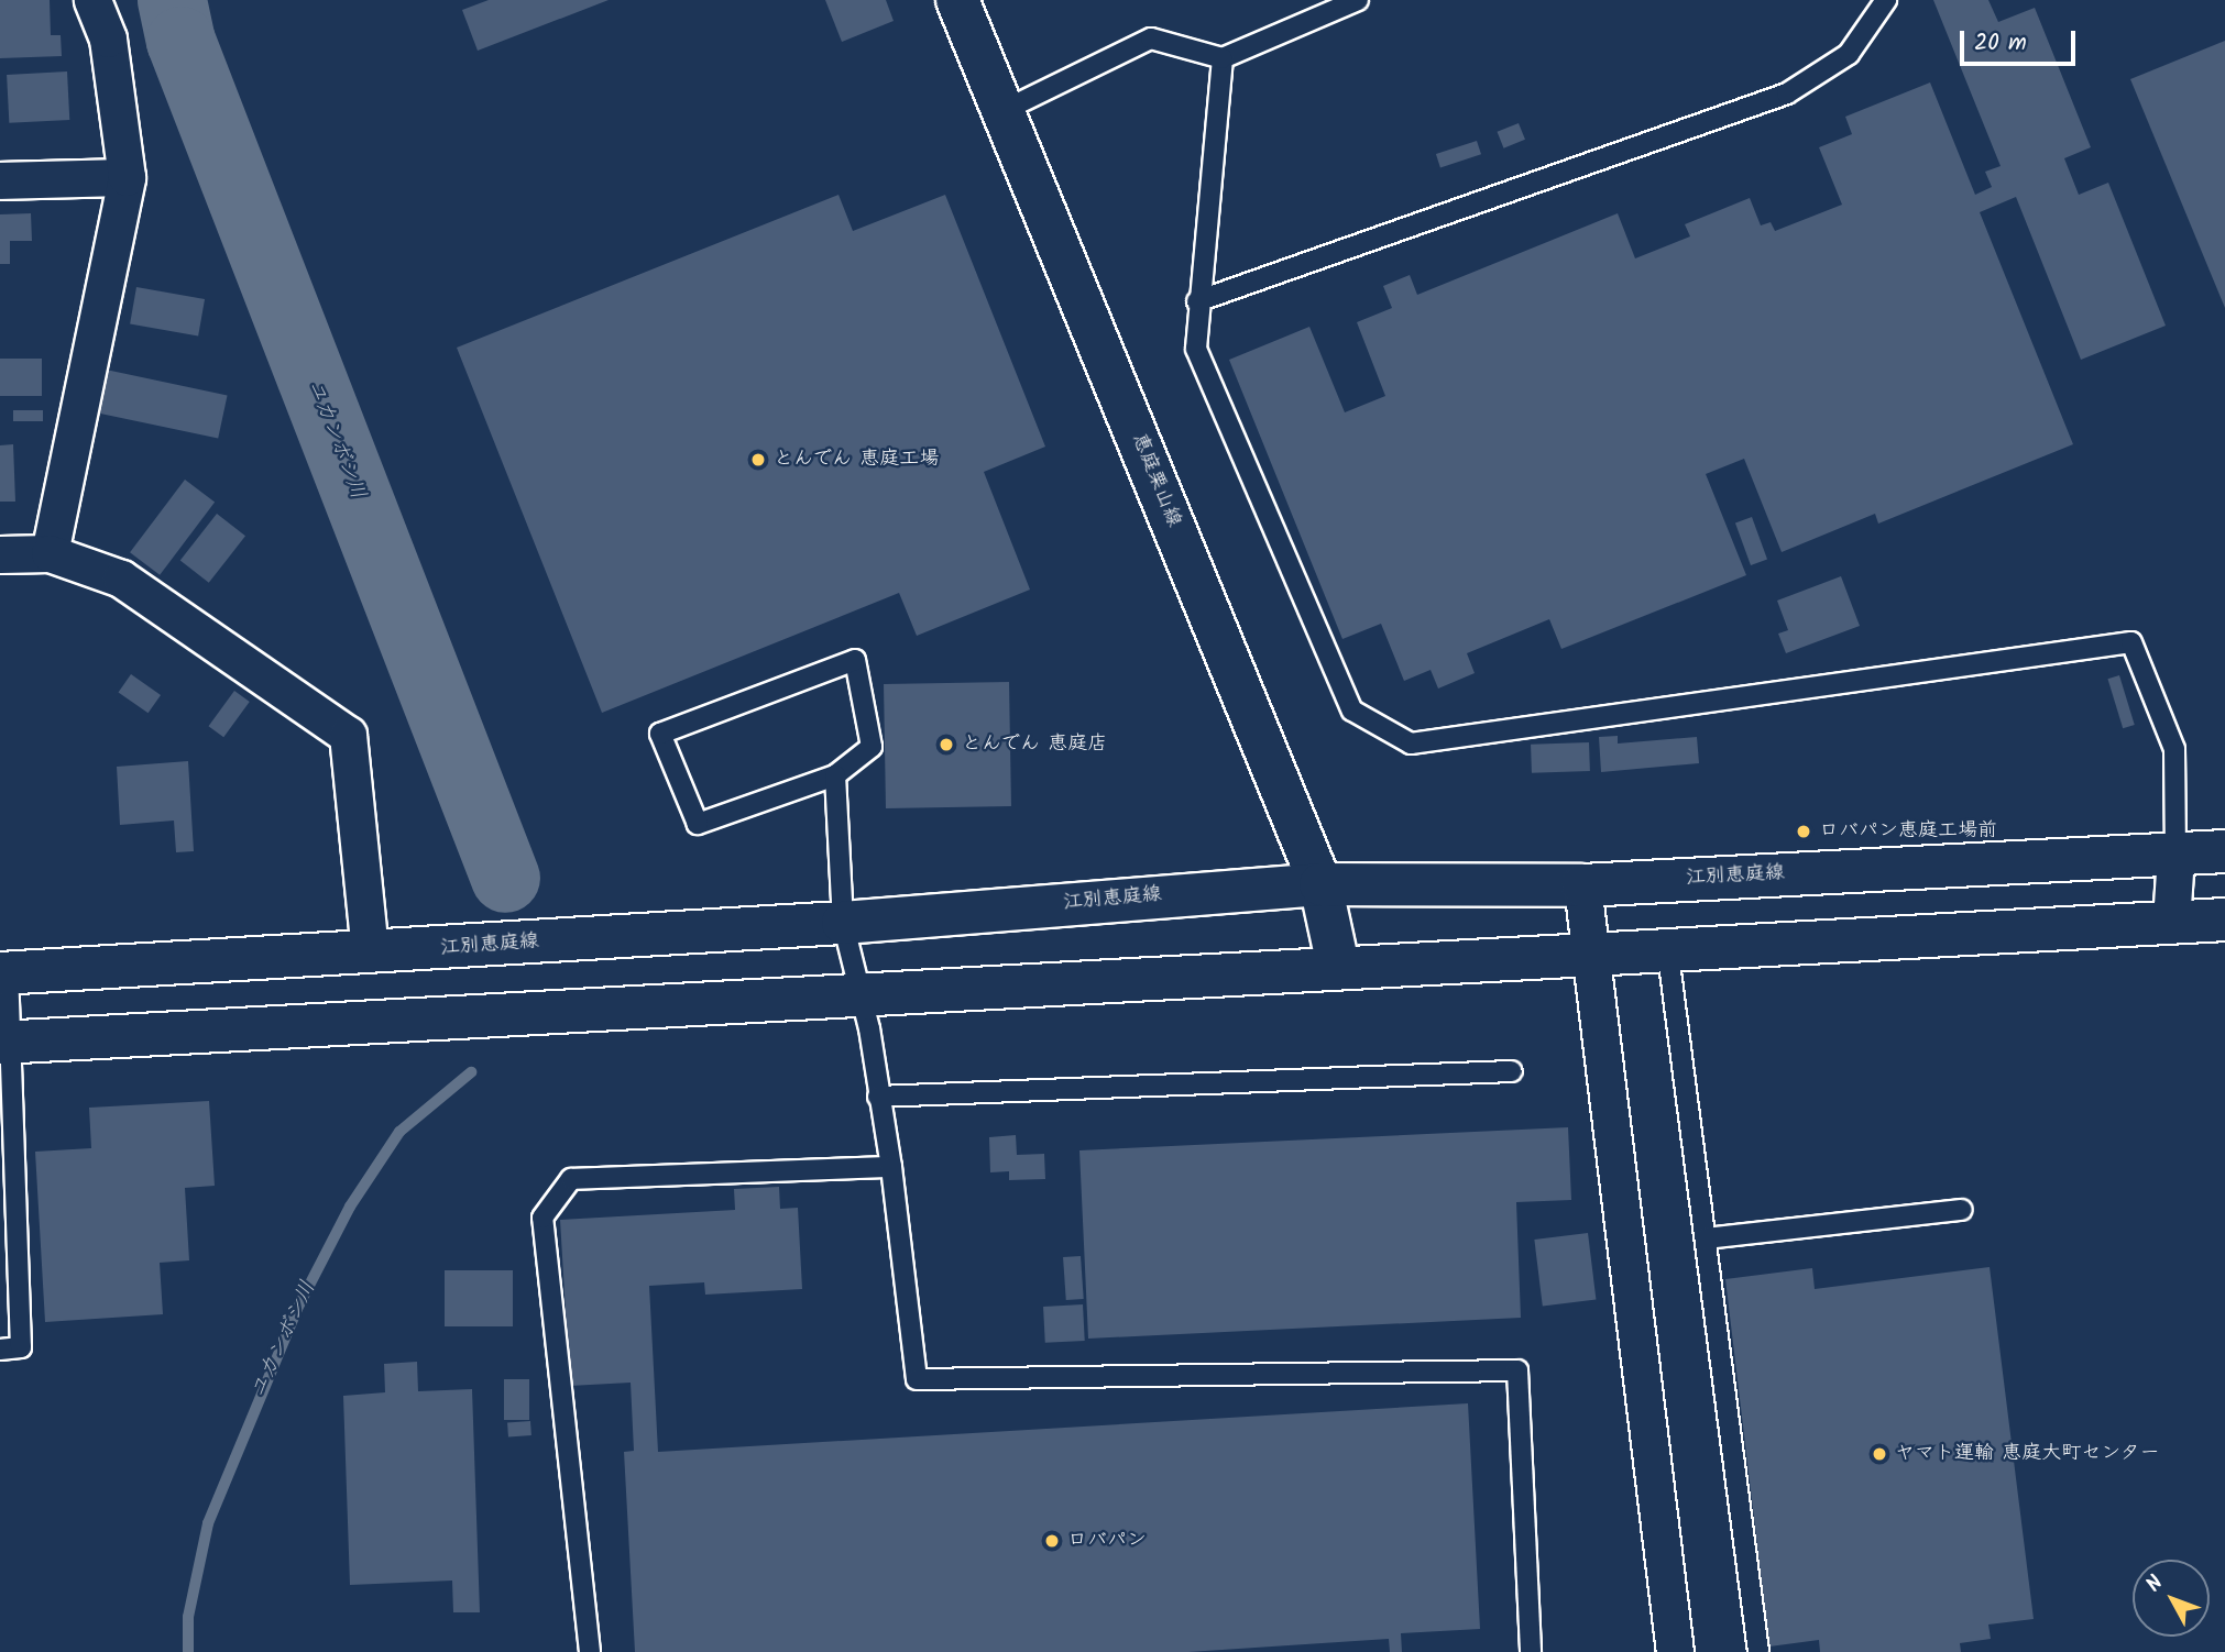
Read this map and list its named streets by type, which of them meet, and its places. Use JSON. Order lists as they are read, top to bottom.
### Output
{
  "streets": {
    "main road": ["恵庭栗山線", "江別恵庭線"]
  },
  "crossings": [
    ["恵庭栗山線", "江別恵庭線"]
  ],
  "water": ["ユカンボシ川"],
  "places": [
    "とんでん 恵庭工場",
    "とんでん 恵庭店",
    "ロバパン恵庭工場前",
    "ヤマト運輸 恵庭大町センター",
    "ロバパン"
  ],
  "scale_bar": "20 m",
  "north": "top left"
}
